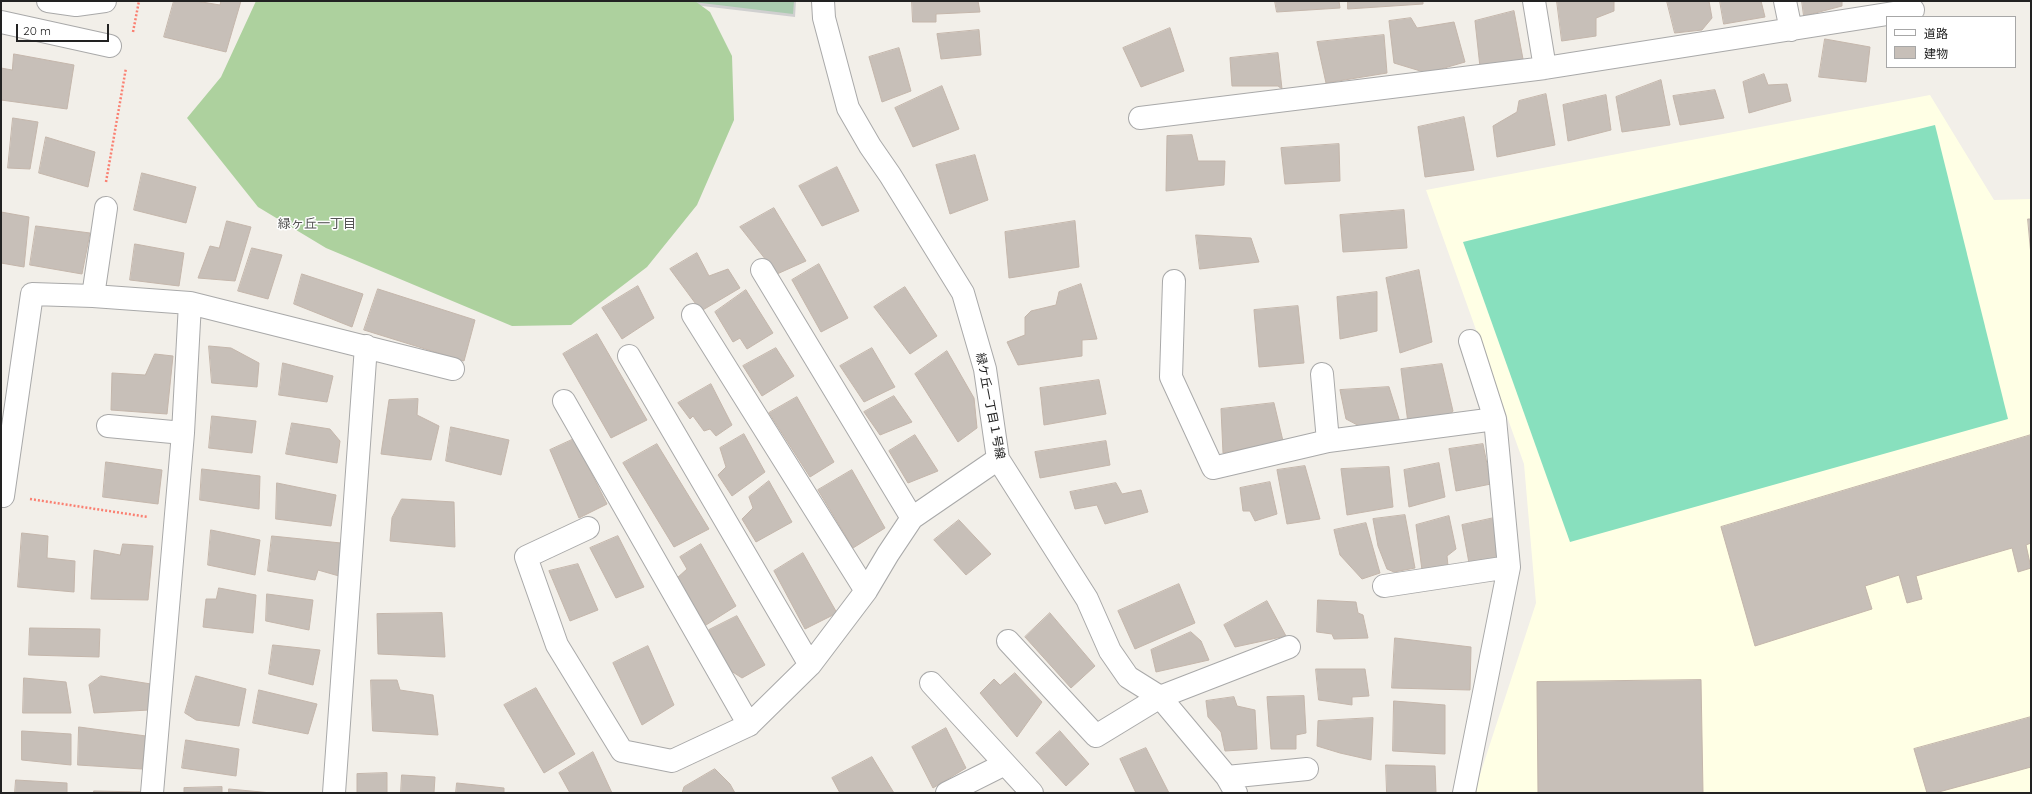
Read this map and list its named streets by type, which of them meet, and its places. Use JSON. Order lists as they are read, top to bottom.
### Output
{
  "streets": {
    "street": ["緑ケ丘一丁目１号線"]
  },
  "districts": ["緑ヶ丘一丁目"],
  "legend": ["道路", "建物"],
  "scale_bar": "20 m"
}
